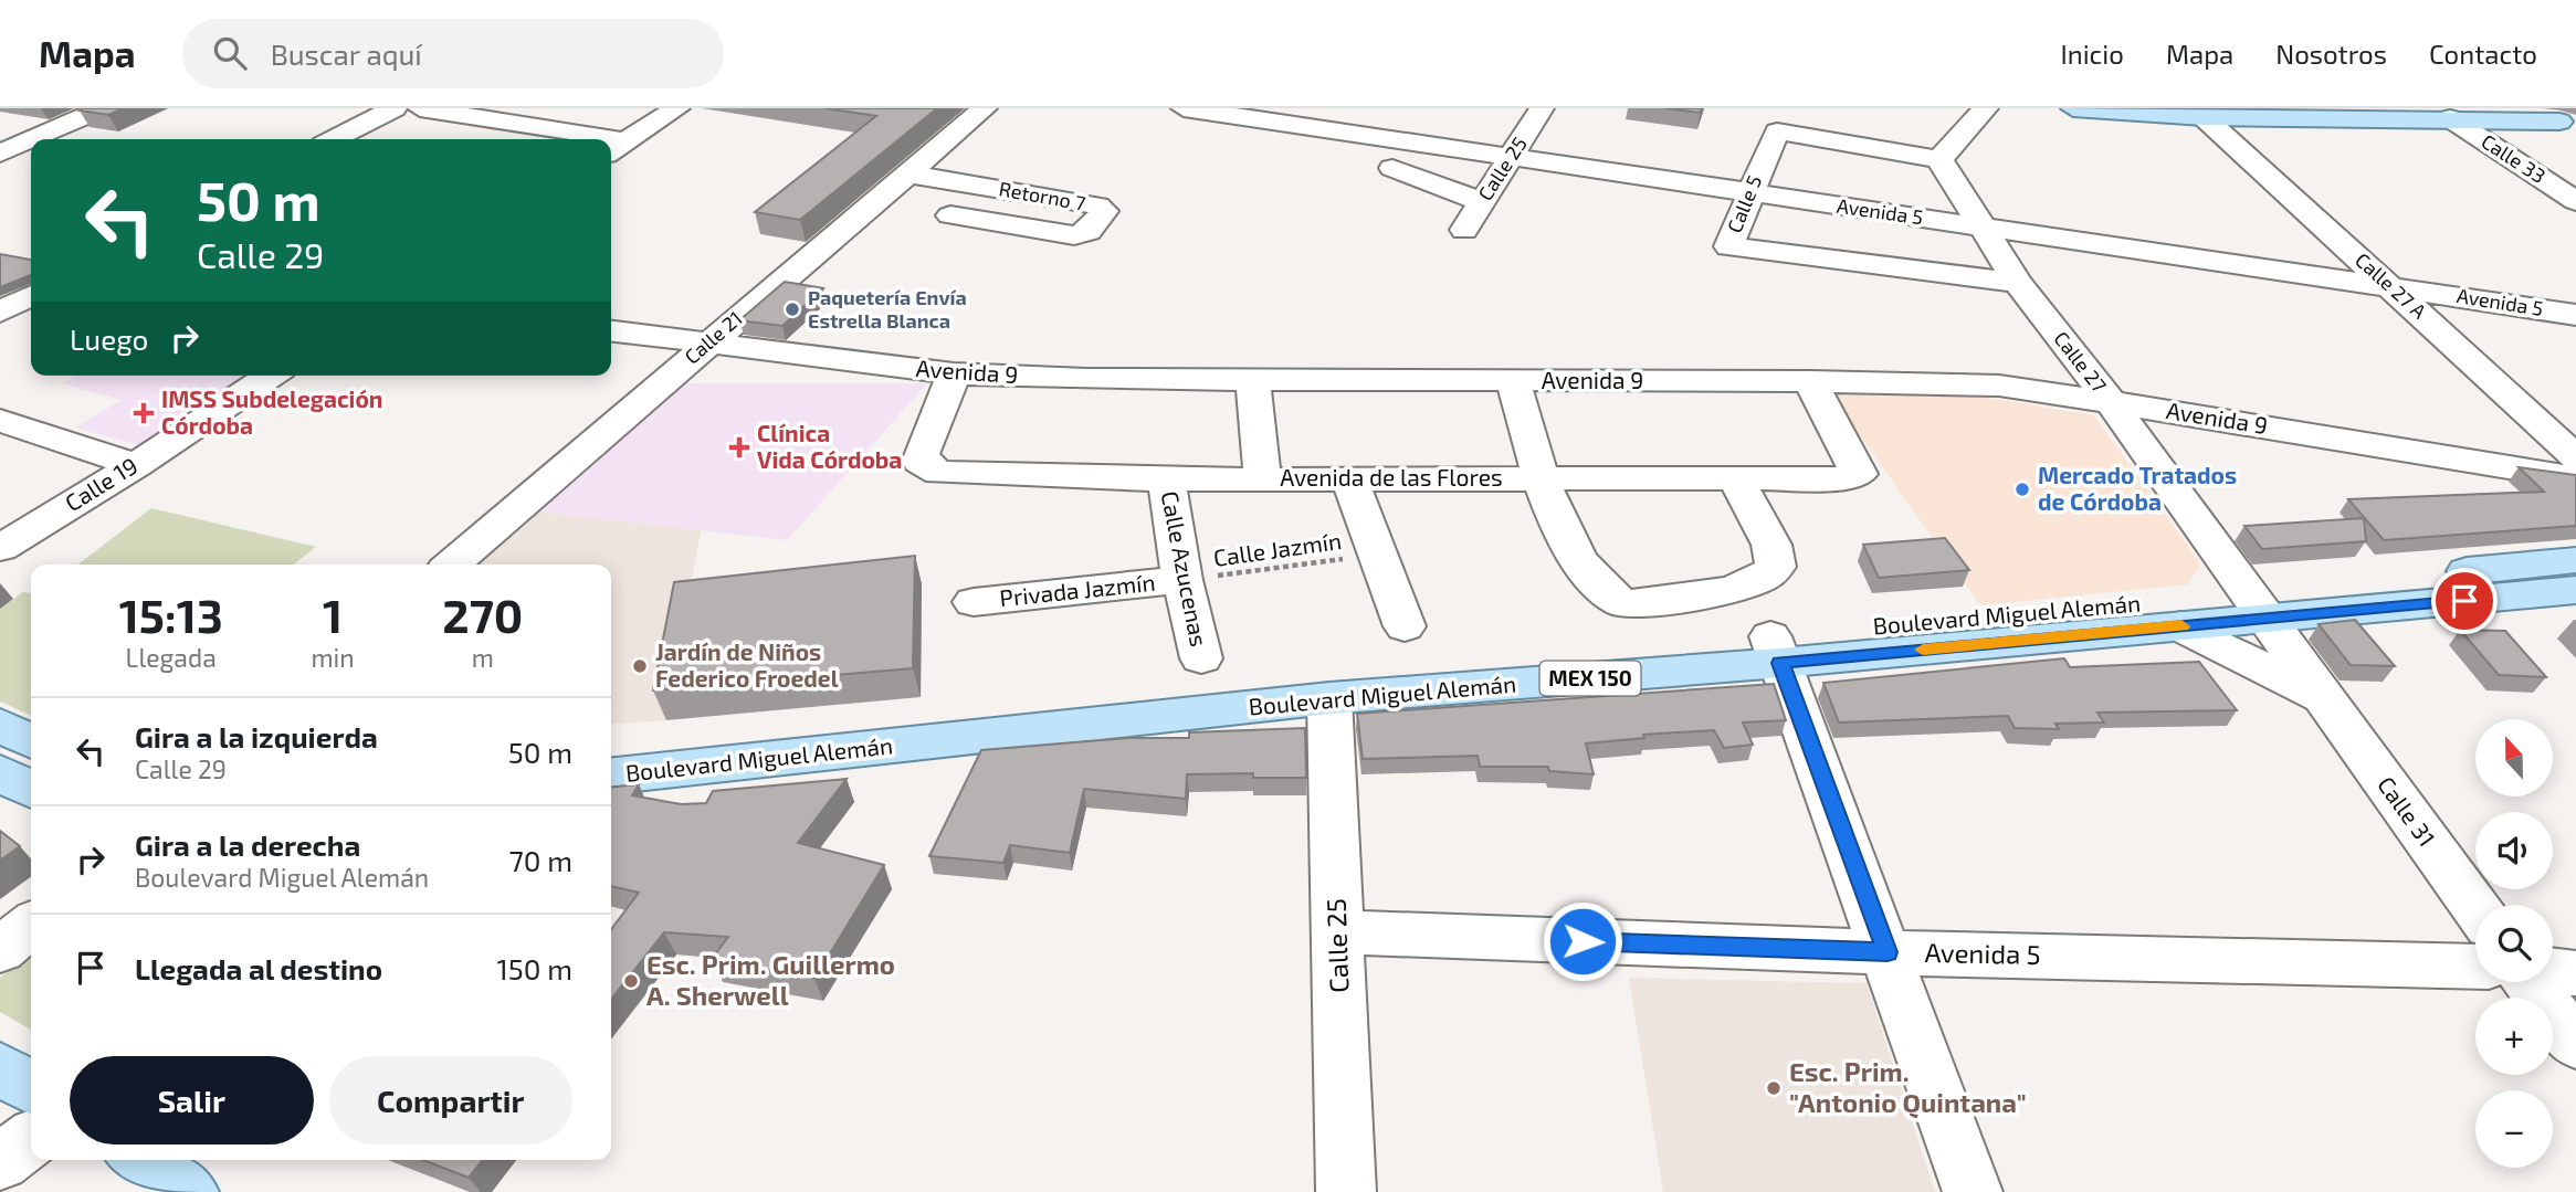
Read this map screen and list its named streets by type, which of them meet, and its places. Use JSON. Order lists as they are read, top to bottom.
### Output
{
  "streets": {
    "main road": ["Boulevard Miguel Alemán", "MEX 150"],
    "street": [
      "Calle 33",
      "Calle 25",
      "Retorno 7",
      "Calle 5",
      "Avenida 5",
      "Calle 27 A",
      "Calle 21",
      "Calle 27",
      "Avenida 9",
      "Avenida de las Flores",
      "Calle 19",
      "Calle Azucenas",
      "Privada Jazmín",
      "Calle 31"
    ],
    "path": ["Calle Jazmín"]
  },
  "crossings": [
    ["Calle 25", "Avenida 5"],
    ["Calle 25", "Boulevard Miguel Alemán"],
    ["Retorno 7", "Calle 21"],
    ["Calle 5", "Avenida 5"],
    ["Calle 5", "Calle 27"],
    ["Avenida 5", "Calle 27 A"],
    ["Avenida 5", "Calle 27"],
    ["Calle 21", "Avenida 9"],
    ["Calle 27", "Avenida 9"],
    ["Calle 27", "Boulevard Miguel Alemán"],
    ["Calle 27", "Calle 31"],
    ["Avenida 9", "Avenida de las Flores"],
    ["Avenida de las Flores", "Calle Azucenas"],
    ["Calle Jazmín", "Calle Azucenas"],
    ["Calle Jazmín", "Privada Jazmín"],
    ["Calle Azucenas", "Privada Jazmín"],
    ["Boulevard Miguel Alemán", "Calle 31"]
  ],
  "places": {
    "other": [
      "Paquetería Envía Estrella Blanca",
      "Mercado Tratados de Córdoba",
      "Jardín de Niños Federico Froedel",
      "Esc. Prim. Guillermo A. Sherwell",
      "Esc. Prim. \"Antonio Quintana\""
    ],
    "health": ["IMSS Subdelegación Córdoba", "Clínica Vida Córdoba"]
  },
  "north": "top",
  "page": {
    "header": "Mapa",
    "search": "Buscar aquí",
    "nav": [
      "Inicio",
      "Mapa",
      "Nosotros",
      "Contacto"
    ],
    "turn": ["50 m", "Calle 29"],
    "then": "Luego",
    "eta": [
      "15:13",
      "Llegada",
      "1",
      "min",
      "270",
      "m"
    ],
    "list": [
      {
        "name": "Gira a la izquierda",
        "note": "Calle 29",
        "value": "50 m"
      },
      {
        "name": "Gira a la derecha",
        "note": "Boulevard Miguel Alemán",
        "value": "70 m"
      },
      {
        "name": "Llegada al destino",
        "value": "150 m"
      }
    ],
    "map_buttons": ["+", "−"],
    "buttons": ["Salir", "Compartir"]
  }
}
